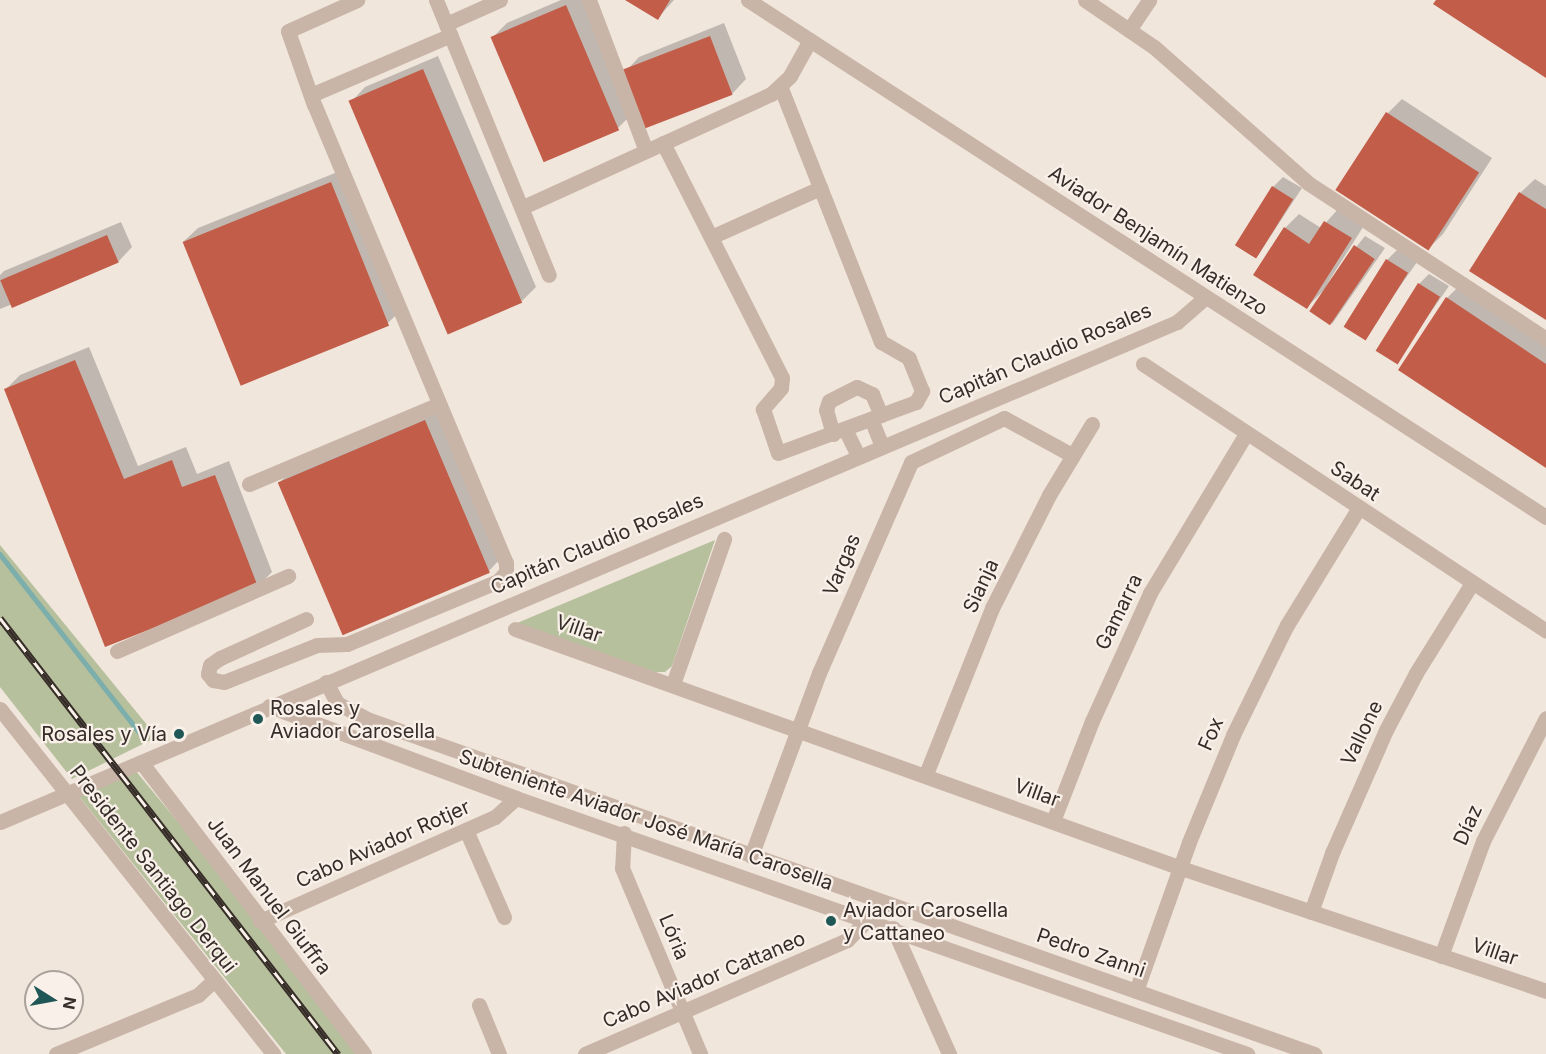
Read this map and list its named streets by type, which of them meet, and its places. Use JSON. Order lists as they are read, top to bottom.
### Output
{
  "streets": {
    "street": [
      "Aviador Benjamín Matienzo",
      "Capitán Claudio Rosales",
      "Sabat",
      "Vargas",
      "Sianja",
      "Gamarra",
      "Villar",
      "Vallone",
      "Fox",
      "Subteniente Aviador José María Carosella",
      "Díaz",
      "Cabo Aviador Rotjer",
      "Presidente Santiago Derqui",
      "Juan Manuel Giuffra",
      "Lória",
      "Pedro Zanni",
      "Cabo Aviador Cattaneo"
    ]
  },
  "crossings": [
    ["Aviador Benjamín Matienzo", "Capitán Claudio Rosales"],
    ["Capitán Claudio Rosales", "Subteniente Aviador José María Carosella"],
    ["Capitán Claudio Rosales", "Presidente Santiago Derqui"],
    ["Capitán Claudio Rosales", "Juan Manuel Giuffra"],
    ["Capitán Claudio Rosales", "Pedro Zanni"],
    ["Sabat", "Gamarra"],
    ["Sabat", "Vallone"],
    ["Sabat", "Fox"],
    ["Vargas", "Sianja"],
    ["Vargas", "Villar"],
    ["Vargas", "Pedro Zanni"],
    ["Sianja", "Villar"],
    ["Gamarra", "Villar"],
    ["Villar", "Vallone"],
    ["Villar", "Fox"],
    ["Villar", "Díaz"],
    ["Fox", "Pedro Zanni"],
    ["Subteniente Aviador José María Carosella", "Cabo Aviador Rotjer"],
    ["Subteniente Aviador José María Carosella", "Lória"],
    ["Subteniente Aviador José María Carosella", "Cabo Aviador Cattaneo"],
    ["Cabo Aviador Rotjer", "Juan Manuel Giuffra"],
    ["Lória", "Cabo Aviador Cattaneo"]
  ],
  "places": ["Rosales y Aviador Carosella", "Rosales y Vía", "Aviador Carosella y Cattaneo"],
  "north": "right"
}
